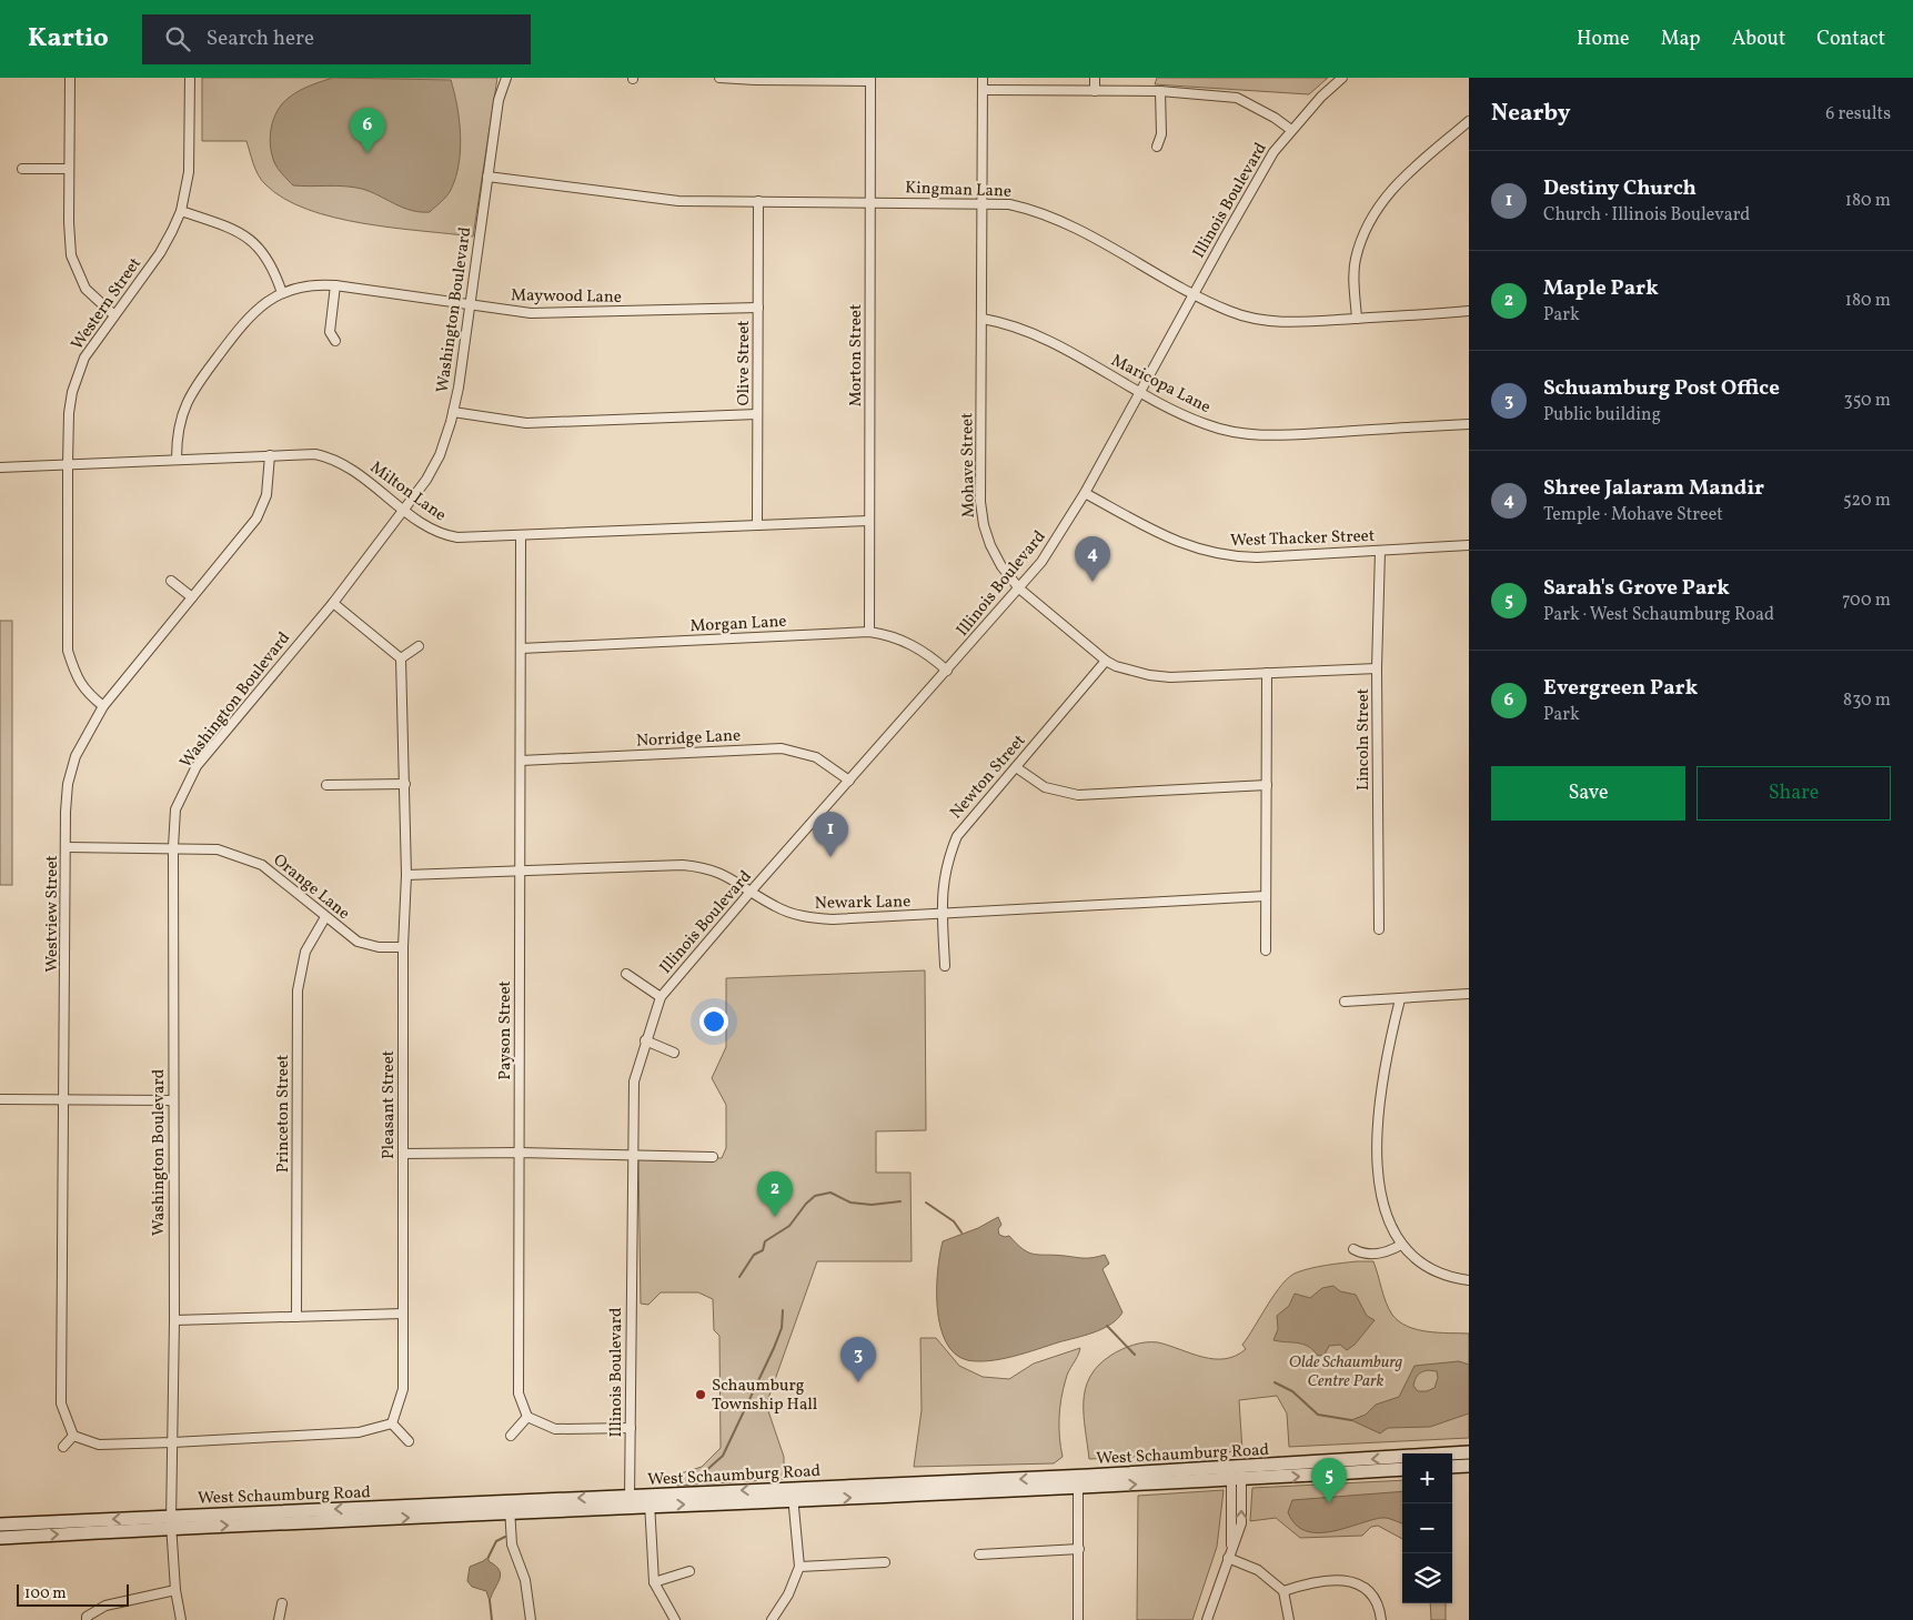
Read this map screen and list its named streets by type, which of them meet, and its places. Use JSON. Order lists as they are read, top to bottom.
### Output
{
  "streets": {
    "main road": ["West Schaumburg Road"],
    "street": [
      "Kingman Lane",
      "Illinois Boulevard",
      "Maywood Lane",
      "Western Street",
      "Washington Boulevard",
      "Morton Street",
      "Olive Street",
      "Maricopa Lane",
      "Mohave Street",
      "Milton Lane",
      "West Thacker Street",
      "Morgan Lane",
      "Norridge Lane",
      "Lincoln Street",
      "Newton Street",
      "Orange Lane",
      "Newark Lane",
      "Westview Street",
      "Payson Street",
      "Pleasant Street",
      "Princeton Street"
    ]
  },
  "crossings": [
    ["Kingman Lane", "Illinois Boulevard"],
    ["Kingman Lane", "Washington Boulevard"],
    ["Kingman Lane", "Morton Street"],
    ["Kingman Lane", "Olive Street"],
    ["Kingman Lane", "Mohave Street"],
    ["Illinois Boulevard", "Maricopa Lane"],
    ["Illinois Boulevard", "Mohave Street"],
    ["Illinois Boulevard", "West Thacker Street"],
    ["Illinois Boulevard", "Morgan Lane"],
    ["Illinois Boulevard", "Norridge Lane"],
    ["Illinois Boulevard", "Newark Lane"],
    ["Illinois Boulevard", "West Schaumburg Road"],
    ["Maywood Lane", "Washington Boulevard"],
    ["Maywood Lane", "Olive Street"],
    ["Maywood Lane", "Milton Lane"],
    ["Western Street", "Milton Lane"],
    ["Western Street", "Westview Street"],
    ["Washington Boulevard", "Milton Lane"],
    ["Washington Boulevard", "Orange Lane"],
    ["Washington Boulevard", "West Schaumburg Road"],
    ["Morton Street", "Milton Lane"],
    ["Morton Street", "Morgan Lane"],
    ["Olive Street", "Milton Lane"],
    ["Maricopa Lane", "Mohave Street"],
    ["Mohave Street", "Lincoln Street"],
    ["Mohave Street", "Newton Street"],
    ["Milton Lane", "Westview Street"],
    ["Milton Lane", "Payson Street"],
    ["West Thacker Street", "Lincoln Street"],
    ["Morgan Lane", "Payson Street"],
    ["Norridge Lane", "Payson Street"],
    ["Newton Street", "Newark Lane"],
    ["Orange Lane", "Westview Street"],
    ["Orange Lane", "Pleasant Street"],
    ["Orange Lane", "Princeton Street"],
    ["Newark Lane", "Payson Street"],
    ["Newark Lane", "Pleasant Street"]
  ],
  "parks": ["Olde Schaumburg Centre Park"],
  "places": ["Schaumburg Township Hall"],
  "scale_bar": "100 m",
  "page": {
    "header": "Kartio",
    "search": "Search here",
    "nav": [
      "Home",
      "Map",
      "About",
      "Contact"
    ],
    "heading": ["Nearby", "6 results"],
    "pins": [
      "6",
      "4",
      "1",
      "2",
      "3",
      "5"
    ],
    "list": [
      {
        "mark": "1",
        "name": "Destiny Church",
        "note": "Church · Illinois Boulevard",
        "value": "180 m"
      },
      {
        "mark": "2",
        "name": "Maple Park",
        "note": "Park",
        "value": "180 m"
      },
      {
        "mark": "3",
        "name": "Schuamburg Post Office",
        "note": "Public building",
        "value": "350 m"
      },
      {
        "mark": "4",
        "name": "Shree Jalaram Mandir",
        "note": "Temple · Mohave Street",
        "value": "520 m"
      },
      {
        "mark": "5",
        "name": "Sarah's Grove Park",
        "note": "Park · West Schaumburg Road",
        "value": "700 m"
      },
      {
        "mark": "6",
        "name": "Evergreen Park",
        "note": "Park",
        "value": "830 m"
      }
    ],
    "buttons": ["Save", "Share"],
    "map_buttons": ["+", "−"],
    "scale": "100 m"
  }
}
